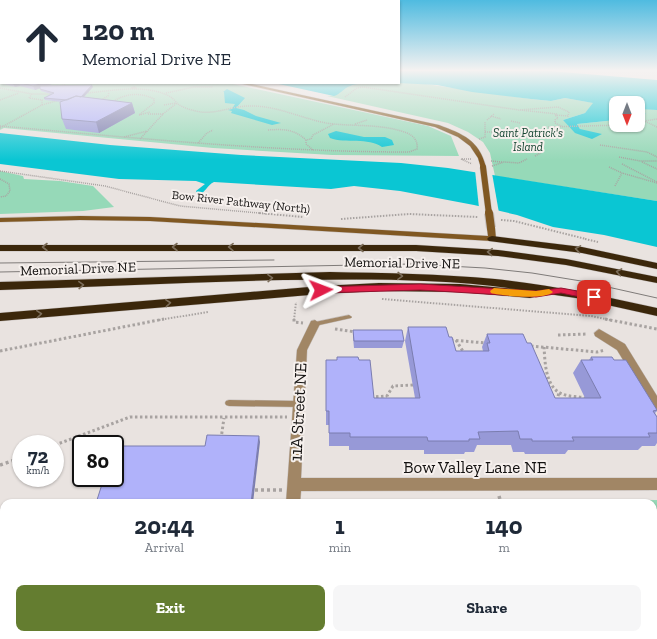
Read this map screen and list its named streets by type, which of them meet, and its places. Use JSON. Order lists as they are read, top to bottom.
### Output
{
  "streets": {
    "highway": ["Memorial Drive NE"],
    "street": ["11A Street NE", "Bow Valley Lane NE"],
    "path": ["Bow River Pathway (North)"]
  },
  "crossings": [
    ["11A Street NE", "Bow Valley Lane NE"]
  ],
  "parks": ["Saint Patrick's Island"],
  "north": "bottom",
  "page": {
    "turn": ["120 m", "Memorial Drive NE"],
    "speed": "72 km/h",
    "limit": "80",
    "eta": [
      "20:44",
      "Arrival",
      "1",
      "min",
      "140",
      "m"
    ],
    "buttons": ["Exit", "Share"]
  }
}
